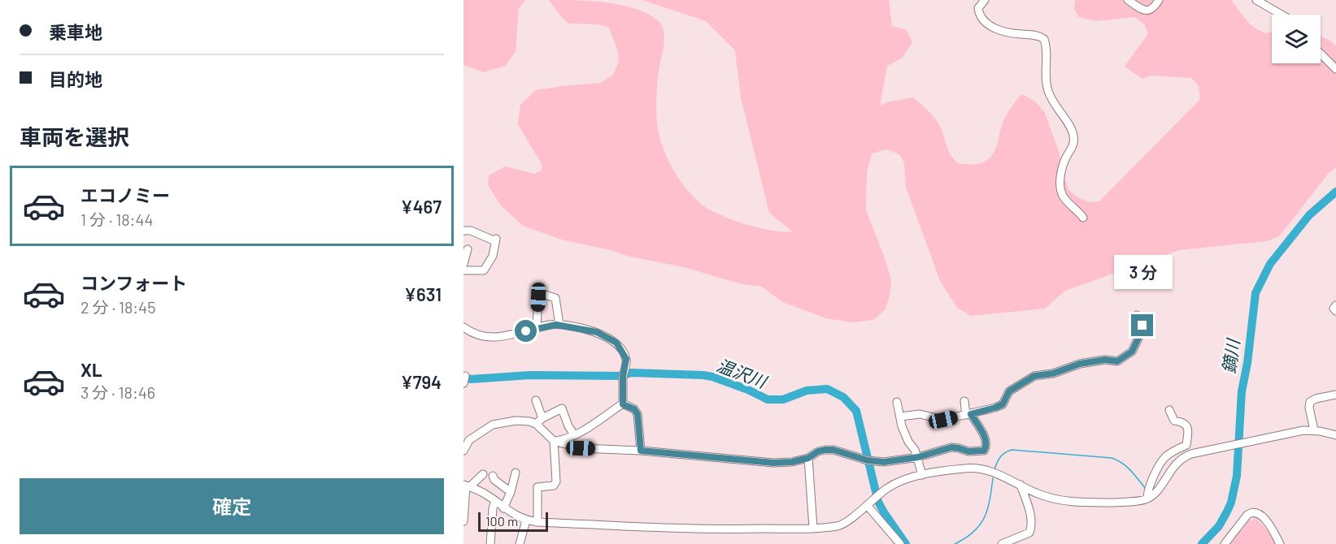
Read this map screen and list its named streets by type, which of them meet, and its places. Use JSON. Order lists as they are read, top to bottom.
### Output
{
  "water": ["鏑川", "温沢川"],
  "scale_bar": "100 m",
  "page": {
    "banner": ["乗車地", "目的地"],
    "heading": "車両を選択",
    "list": [
      {
        "name": "エコノミー",
        "note": "1 分 · 18:44",
        "value": "¥467"
      },
      {
        "name": "コンフォート",
        "note": "2 分 · 18:45",
        "value": "¥631"
      },
      {
        "name": "XL",
        "note": "3 分 · 18:46",
        "value": "¥794"
      }
    ],
    "bubble": "3 分",
    "buttons": "確定",
    "scale": "100 m"
  }
}
